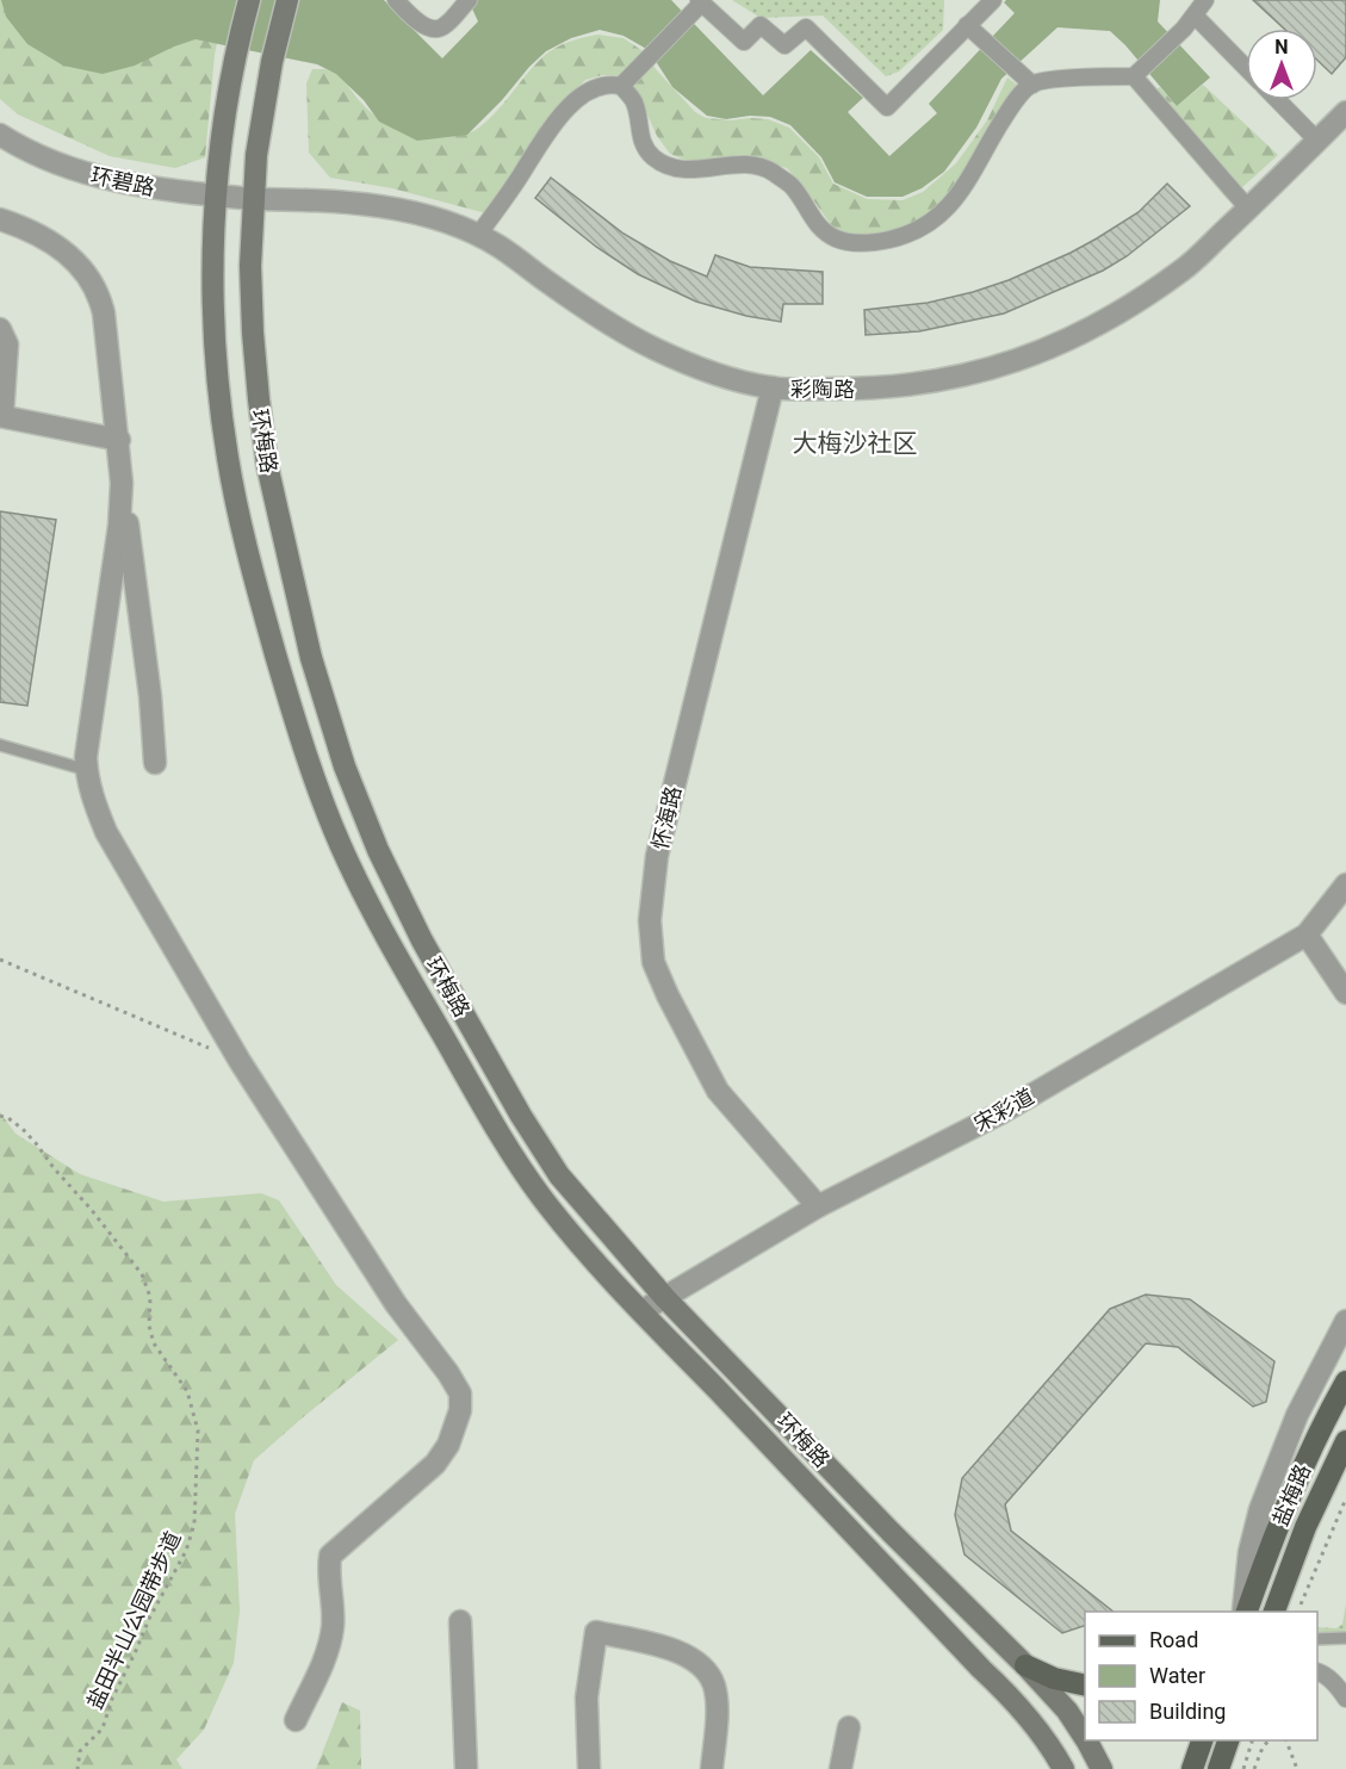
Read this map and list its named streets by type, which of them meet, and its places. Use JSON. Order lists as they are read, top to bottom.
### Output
{
  "streets": {
    "main road": ["环梅路", "盐梅路"],
    "street": [
      "环碧路",
      "彩陶路",
      "怀海路",
      "宋彩道"
    ],
    "path": ["盐田半山公园带步道"]
  },
  "crossings": [
    ["环碧路", "彩陶路"],
    ["环碧路", "环梅路"],
    ["彩陶路", "环梅路"],
    ["彩陶路", "怀海路"],
    ["环梅路", "宋彩道"],
    ["怀海路", "宋彩道"]
  ],
  "districts": ["大梅沙社区"],
  "legend": ["Road", "Water", "Building"],
  "north": "top"
}
